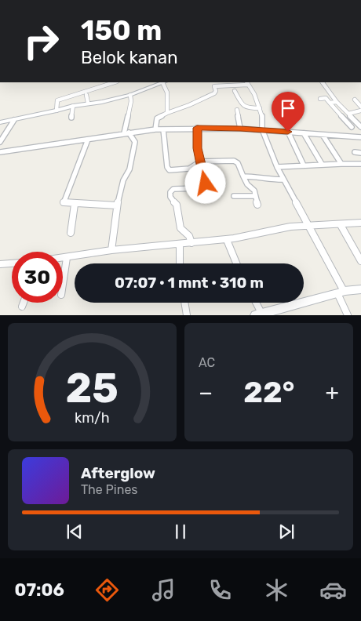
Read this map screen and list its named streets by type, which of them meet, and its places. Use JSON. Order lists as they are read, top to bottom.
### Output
{
  "page": {
    "turn": ["150 m", "Belok kanan"],
    "limit": "30",
    "trip": "07:07 · 1 mnt · 310 m",
    "tile": "AC",
    "heat": ["−", "22°", "+"],
    "song": ["Afterglow", "The Pines"],
    "tabs": "07:06",
    "gauge": ["25", "km/h"]
  }
}
